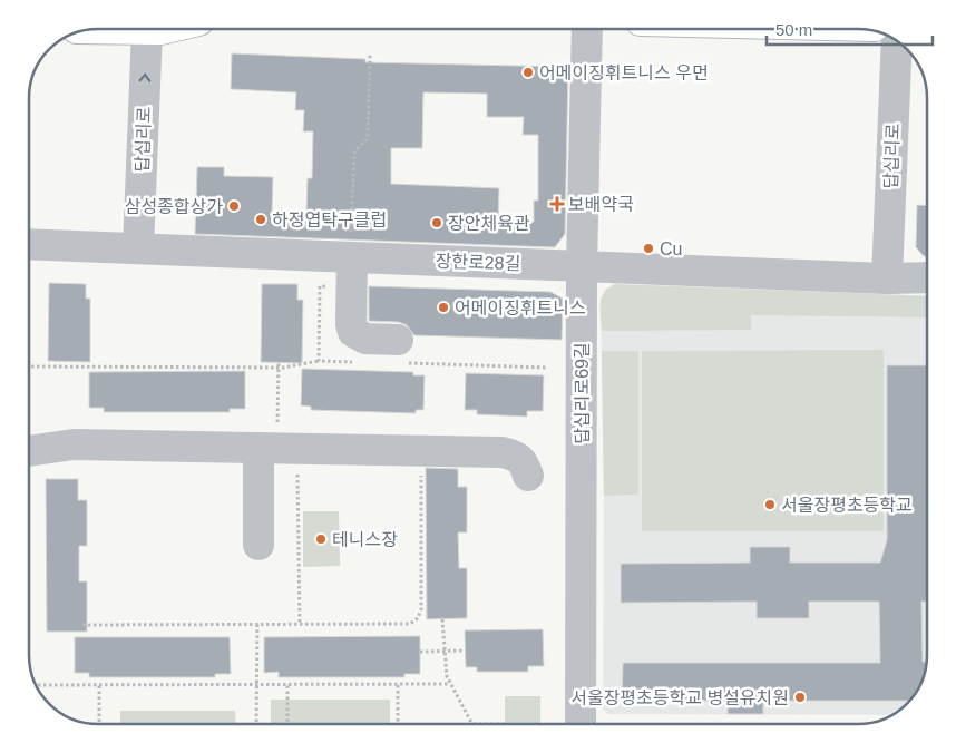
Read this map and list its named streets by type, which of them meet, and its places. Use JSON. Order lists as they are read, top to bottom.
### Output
{
  "streets": {
    "street": ["답십리로", "장한로28길", "답십리로69길"]
  },
  "crossings": [
    ["답십리로", "장한로28길"],
    ["장한로28길", "답십리로69길"]
  ],
  "one_way": ["답십리로"],
  "places": {
    "other": [
      "어메이징휘트니스 우먼",
      "삼성종합상가",
      "하정엽탁구클럽",
      "장안체육관",
      "Cu",
      "어메이징휘트니스",
      "서울장평초등학교",
      "테니스장",
      "서울장평초등학교 병설유치원"
    ],
    "health": ["보배약국"]
  },
  "scale_bar": "50 m"
}
